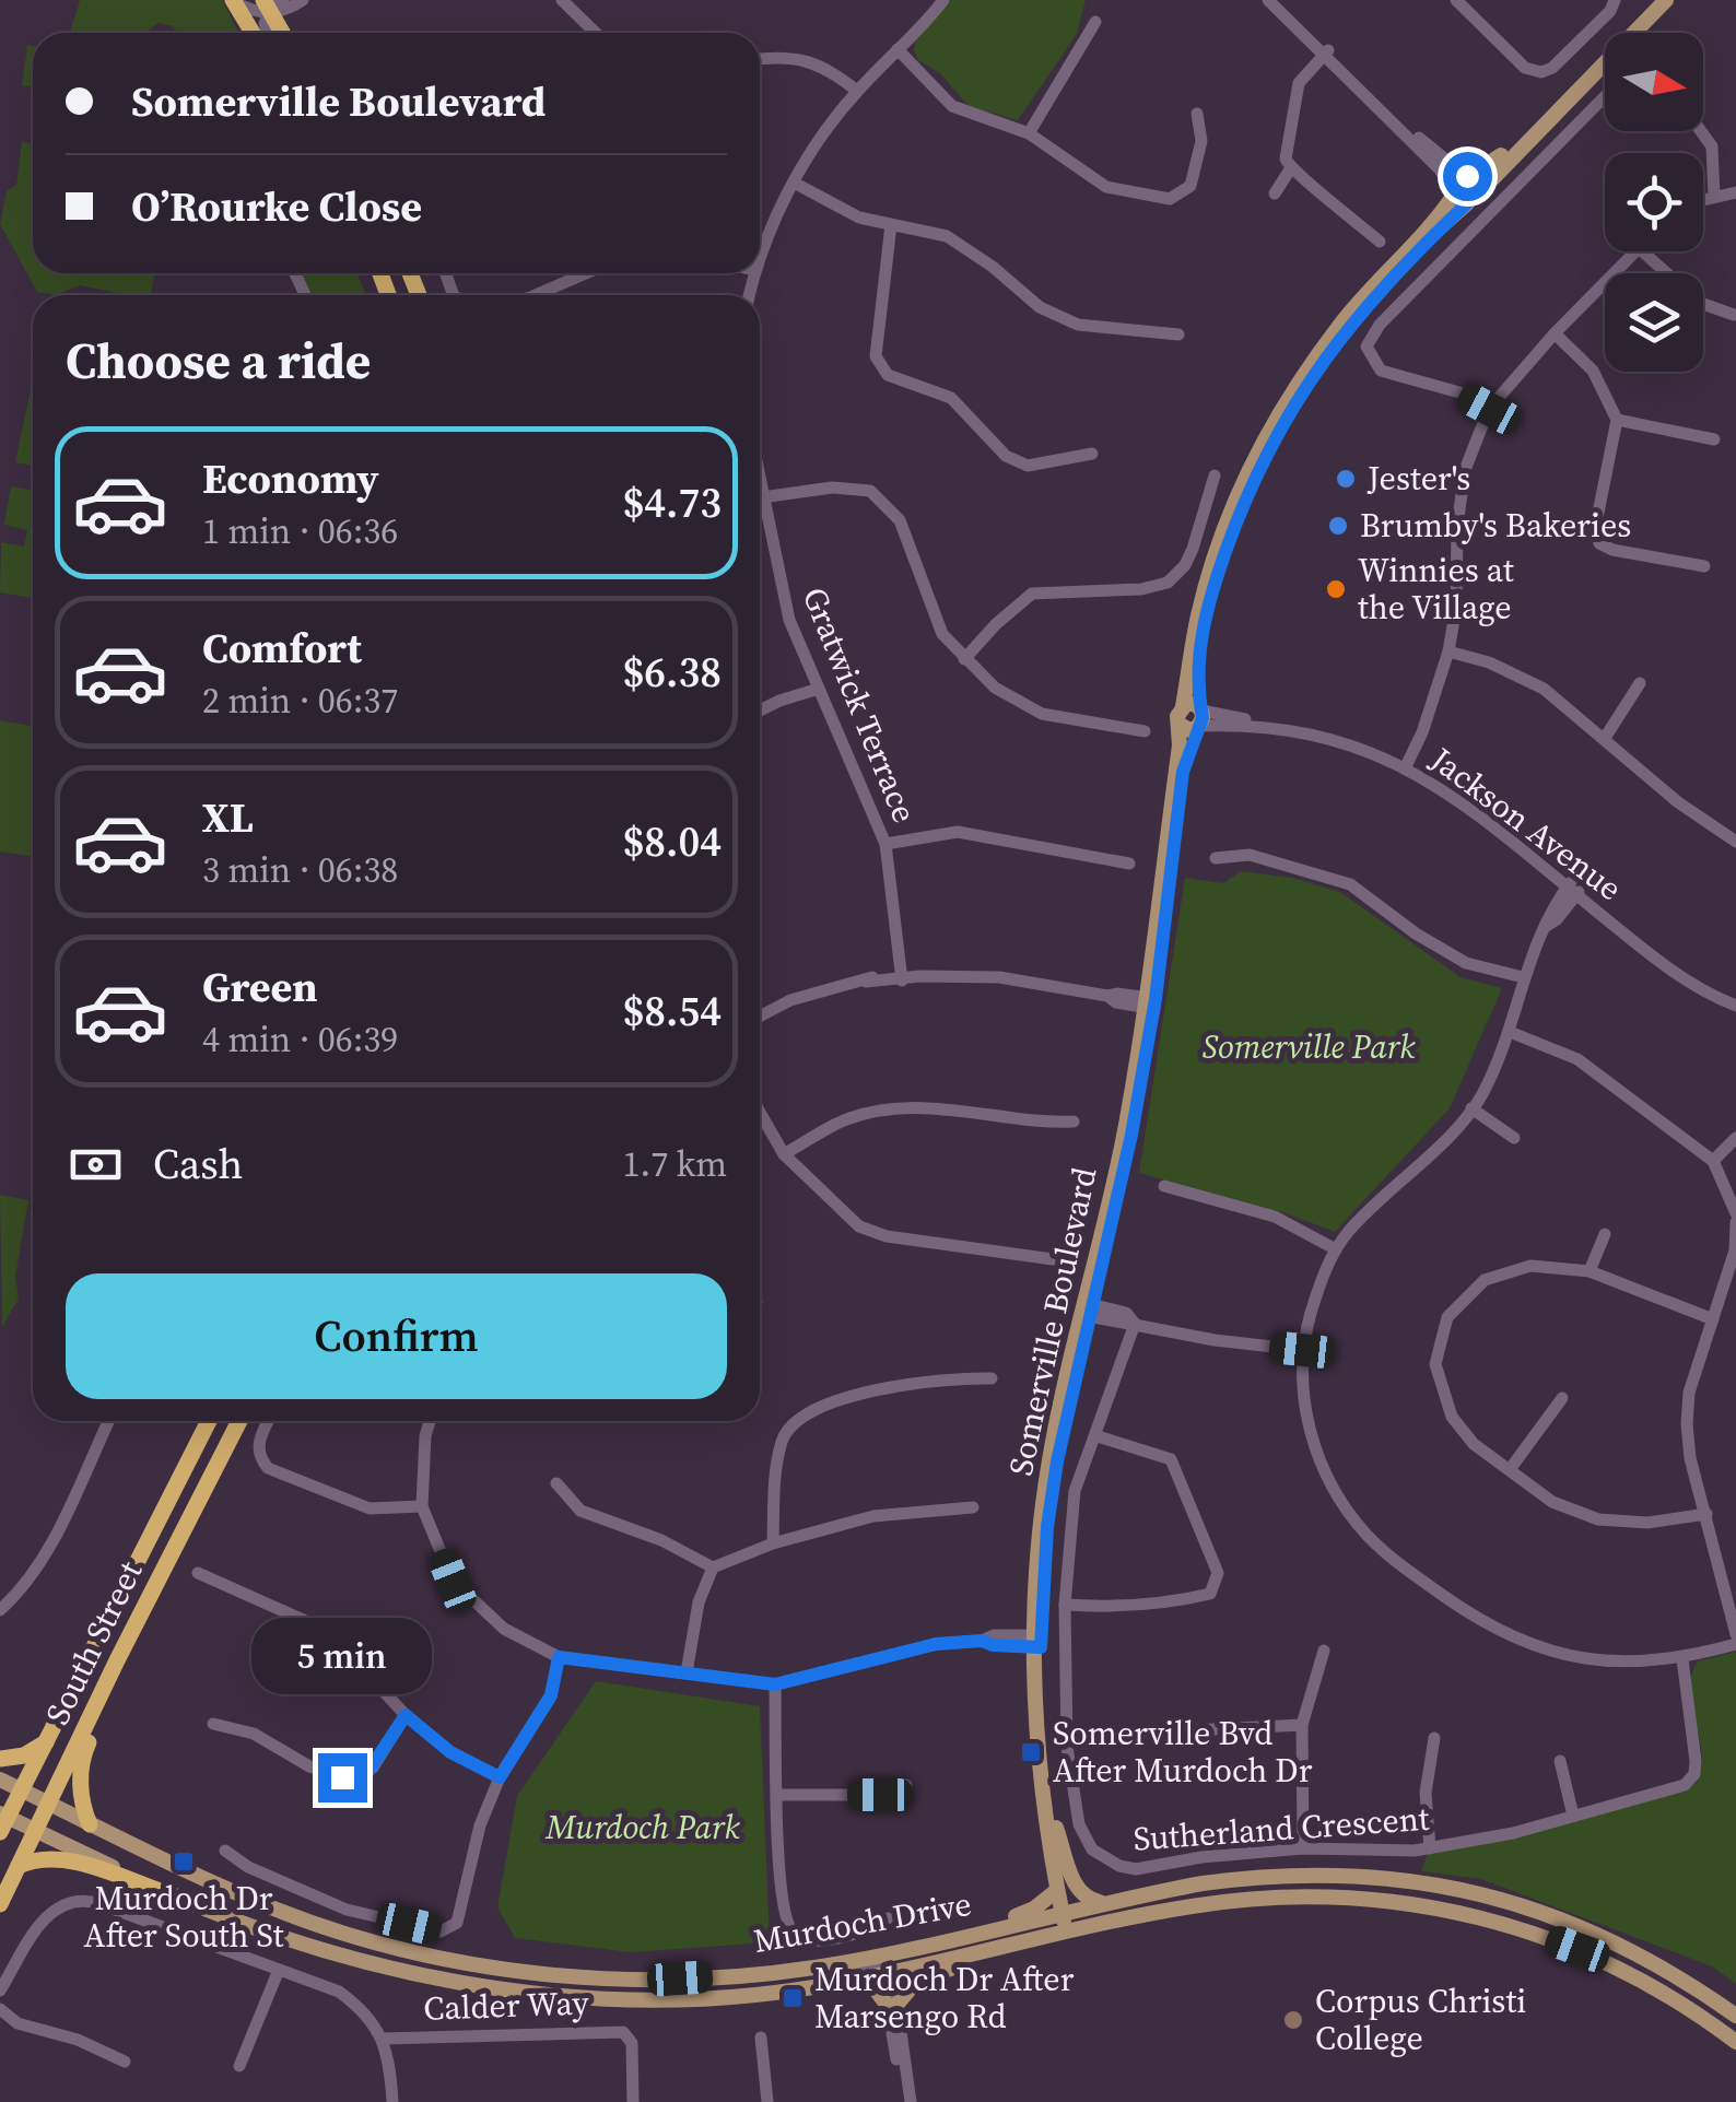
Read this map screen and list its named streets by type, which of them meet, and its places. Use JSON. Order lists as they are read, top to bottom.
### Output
{
  "streets": {
    "highway": ["South Street"],
    "main road": ["Somerville Boulevard", "Murdoch Drive"],
    "street": [
      "Gratwick Terrace",
      "Jackson Avenue",
      "Sutherland Crescent",
      "Calder Way"
    ]
  },
  "crossings": [
    ["Jackson Avenue", "Somerville Boulevard"],
    ["Somerville Boulevard", "Murdoch Drive"],
    ["South Street", "Murdoch Drive"]
  ],
  "parks": ["Somerville Park", "Murdoch Park"],
  "places": {
    "other": [
      "Jester's",
      "Brumby's Bakeries",
      "Winnies at the Village",
      "Corpus Christi College"
    ],
    "transit": ["Somerville Bvd After Murdoch Dr", "Murdoch Dr After South St", "Murdoch Dr After Marsengo Rd"]
  },
  "north": "right",
  "page": {
    "banner": ["Somerville Boulevard", "O’Rourke Close"],
    "heading": "Choose a ride",
    "list": [
      {
        "name": "Economy",
        "note": "1 min · 06:36",
        "value": "$4.73"
      },
      {
        "name": "Comfort",
        "note": "2 min · 06:37",
        "value": "$6.38"
      },
      {
        "name": "XL",
        "note": "3 min · 06:38",
        "value": "$8.04"
      },
      {
        "name": "Green",
        "note": "4 min · 06:39",
        "value": "$8.54"
      }
    ],
    "pay": ["Cash", "1.7 km"],
    "buttons": "Confirm",
    "bubble": "5 min"
  }
}
